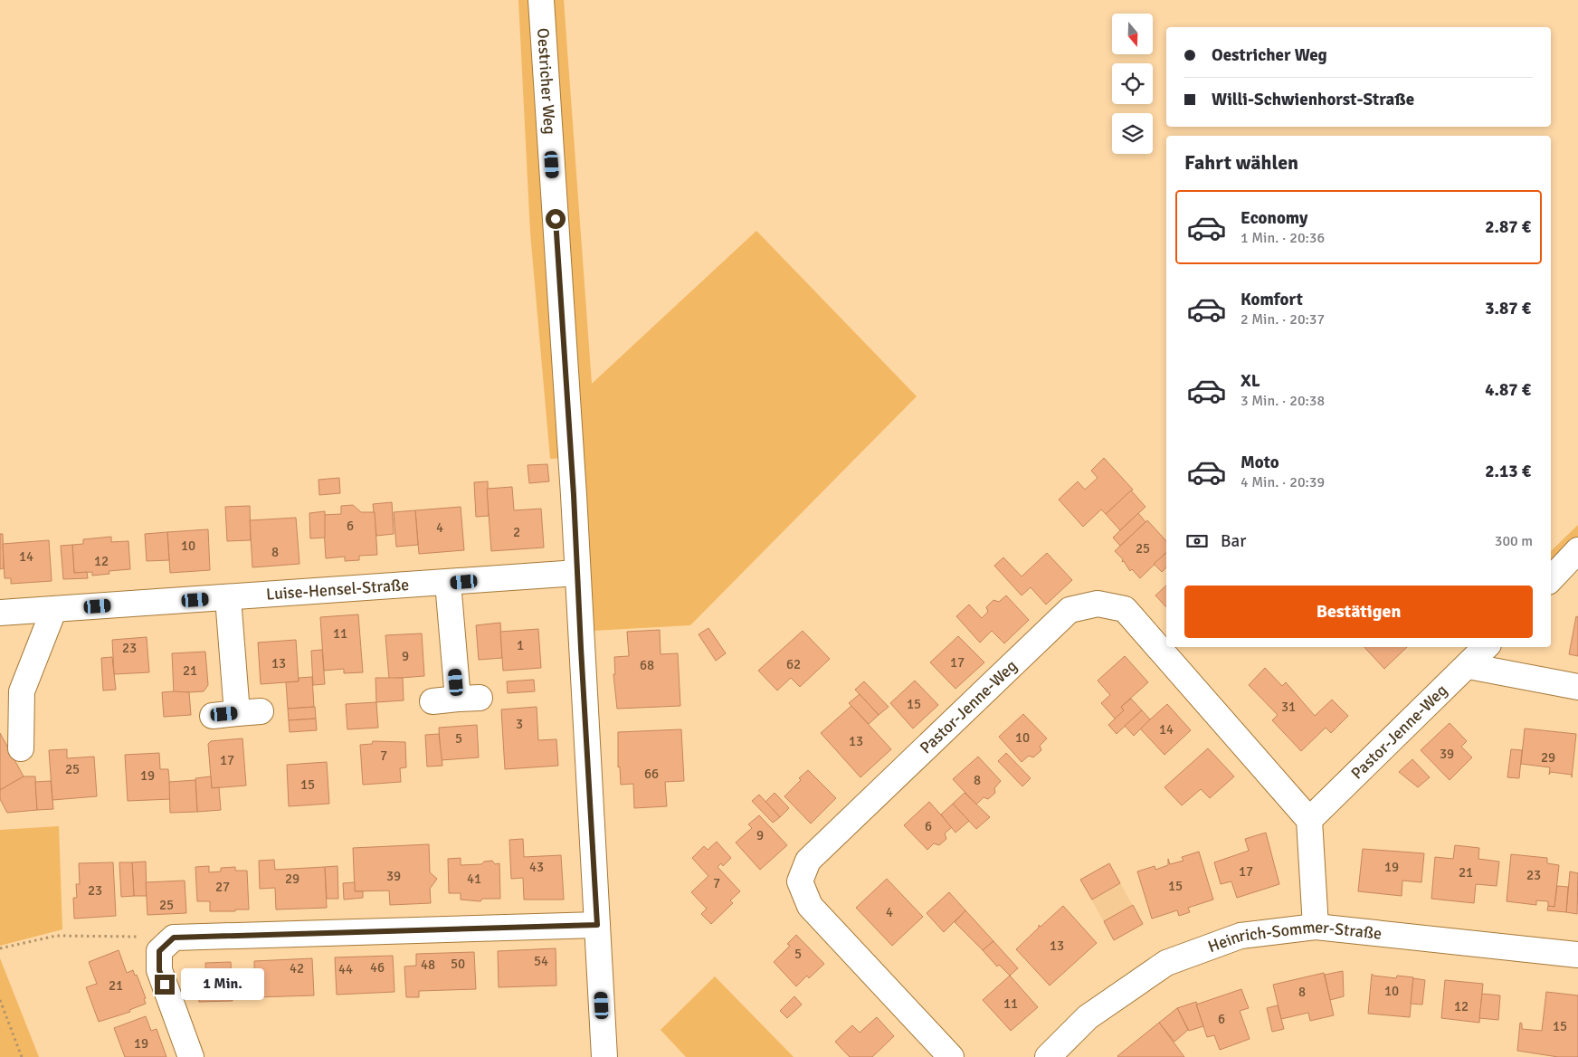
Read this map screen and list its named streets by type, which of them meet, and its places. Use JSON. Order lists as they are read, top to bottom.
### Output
{
  "streets": {
    "street": [
      "Oestricher Weg",
      "Luise-Hensel-Straße",
      "Pastor-Jenne-Weg",
      "Heinrich-Sommer-Straße"
    ]
  },
  "crossings": [
    ["Oestricher Weg", "Luise-Hensel-Straße"]
  ],
  "house_numbers": [
    "6",
    "4",
    "2",
    "10",
    "25",
    "8",
    "14",
    "12",
    "11",
    "1",
    "23",
    "9",
    "17",
    "13",
    "62",
    "68",
    "21",
    "15",
    "31",
    "3",
    "14",
    "10",
    "5",
    "13",
    "39",
    "7",
    "29",
    "17",
    "25",
    "66",
    "19",
    "8",
    "15",
    "6",
    "9",
    "43",
    "19",
    "17",
    "21",
    "23",
    "39",
    "29",
    "41",
    "7",
    "15",
    "27",
    "23",
    "25",
    "4",
    "13",
    "5",
    "54",
    "50",
    "48",
    "46",
    "42",
    "44",
    "21",
    "10",
    "8",
    "11",
    "12",
    "6",
    "15",
    "19"
  ],
  "north": "bottom",
  "page": {
    "banner": ["Oestricher Weg", "Willi-Schwienhorst-Straße"],
    "heading": "Fahrt wählen",
    "list": [
      {
        "name": "Economy",
        "note": "1 Min. · 20:36",
        "value": "2.87 €"
      },
      {
        "name": "Komfort",
        "note": "2 Min. · 20:37",
        "value": "3.87 €"
      },
      {
        "name": "XL",
        "note": "3 Min. · 20:38",
        "value": "4.87 €"
      },
      {
        "name": "Moto",
        "note": "4 Min. · 20:39",
        "value": "2.13 €"
      }
    ],
    "pay": ["Bar", "300 m"],
    "buttons": "Bestätigen",
    "bubble": "1 Min."
  }
}
